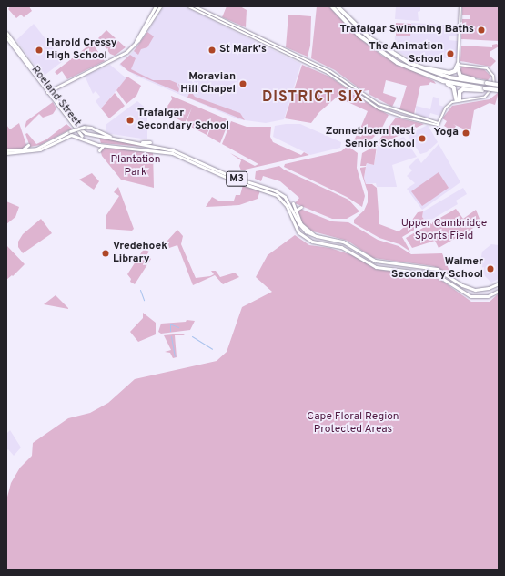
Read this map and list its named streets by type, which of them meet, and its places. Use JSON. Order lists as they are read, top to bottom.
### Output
{
  "streets": {
    "main road": ["Roeland Street", "M3"]
  },
  "crossings": [
    ["Roeland Street", "M3"]
  ],
  "districts": ["DISTRICT SIX"],
  "parks": ["Plantation Park", "Upper Cambridge Sports Field", "Cape Floral Region Protected Areas"],
  "places": [
    "Trafalgar Swimming Baths",
    "Harold Cressy High School",
    "St Mark's",
    "The Animation School",
    "Moravian Hill Chapel",
    "Trafalgar Secondary School",
    "Yoga",
    "Zonnebloem Nest Senior School",
    "Vredehoek Library",
    "Walmer Secondary School"
  ]
}
